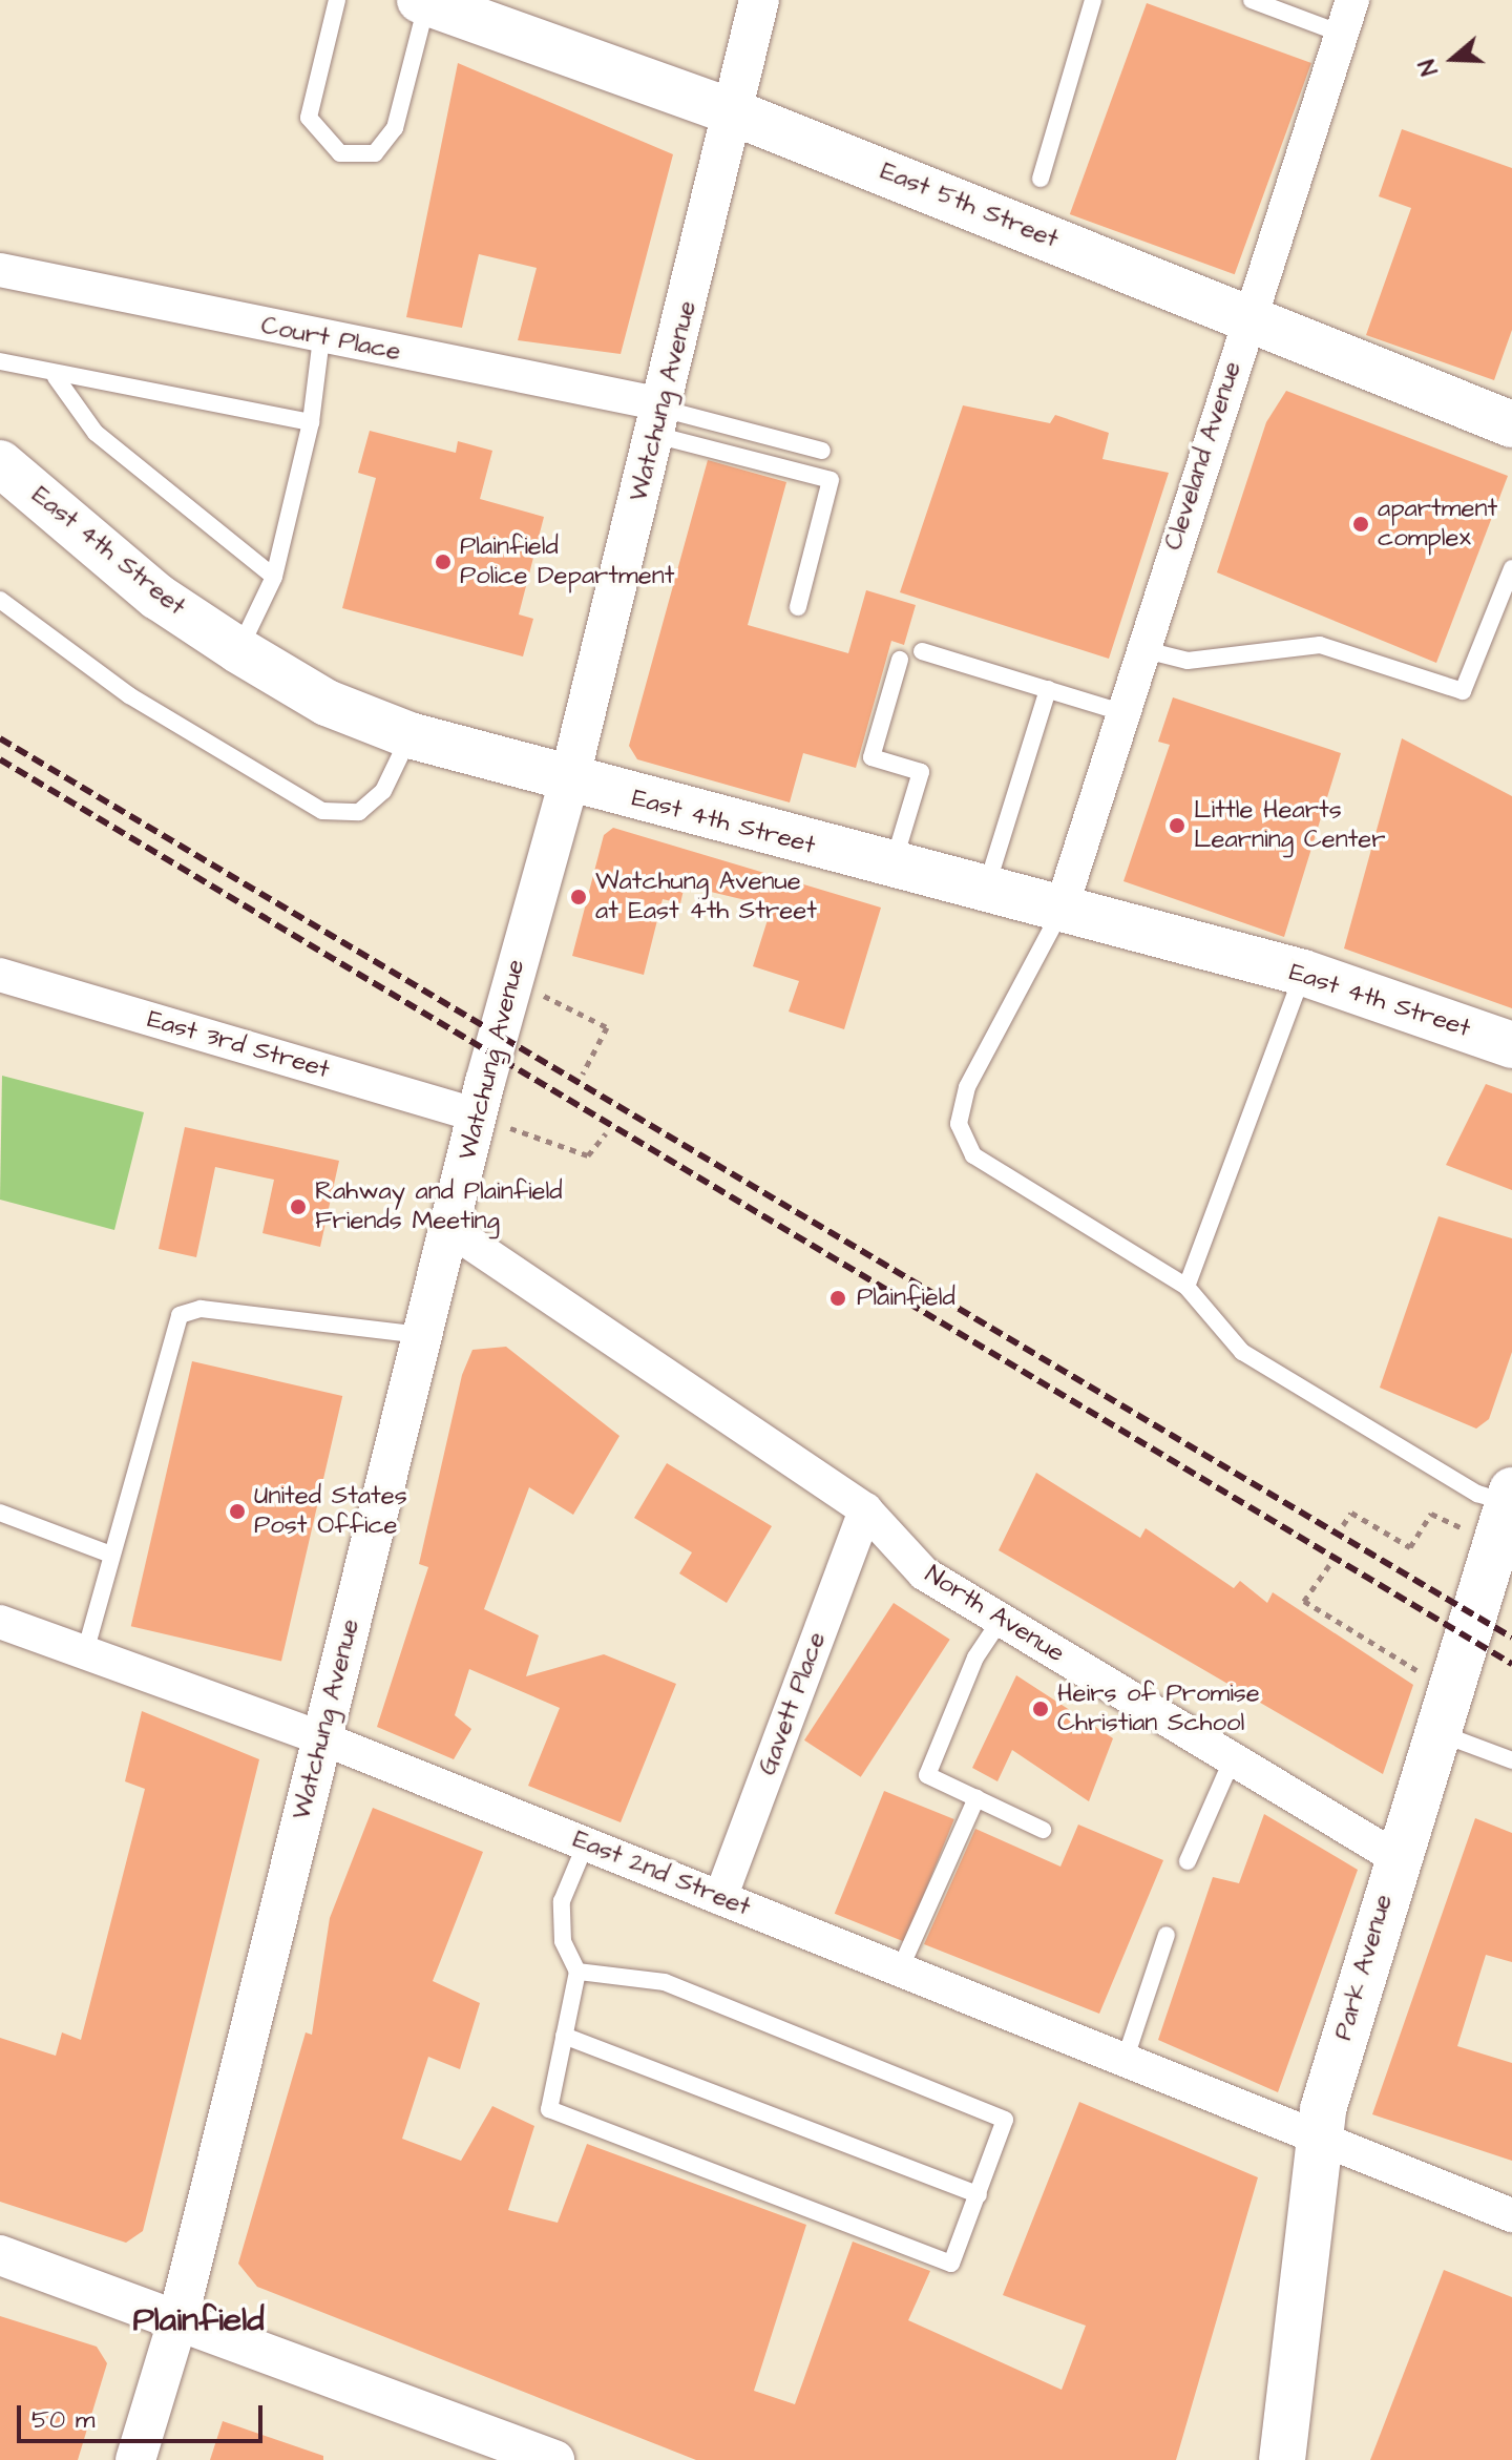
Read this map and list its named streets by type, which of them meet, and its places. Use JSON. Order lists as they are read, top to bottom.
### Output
{
  "streets": {
    "main road": ["East 5th Street", "East 4th Street", "Park Avenue"],
    "street": [
      "Court Place",
      "Watchung Avenue",
      "Cleveland Avenue",
      "East 3rd Street",
      "North Avenue",
      "Gavett Place",
      "East 2nd Street"
    ]
  },
  "crossings": [
    ["East 5th Street", "Watchung Avenue"],
    ["East 5th Street", "Cleveland Avenue"],
    ["Court Place", "Watchung Avenue"],
    ["Watchung Avenue", "East 4th Street"],
    ["Watchung Avenue", "East 3rd Street"],
    ["Watchung Avenue", "North Avenue"],
    ["Watchung Avenue", "East 2nd Street"],
    ["Cleveland Avenue", "East 4th Street"],
    ["North Avenue", "Gavett Place"],
    ["North Avenue", "Park Avenue"],
    ["Gavett Place", "East 2nd Street"],
    ["East 2nd Street", "Park Avenue"]
  ],
  "districts": ["Plainfield"],
  "places": [
    "apartment complex",
    "Plainfield Police Department",
    "Little Hearts Learning Center",
    "Watchung Avenue at East 4th Street",
    "Rahway and Plainfield Friends Meeting",
    "Plainfield",
    "United States Post Office",
    "Heirs of Promise Christian School"
  ],
  "scale_bar": "50 m",
  "north": "left"
}
